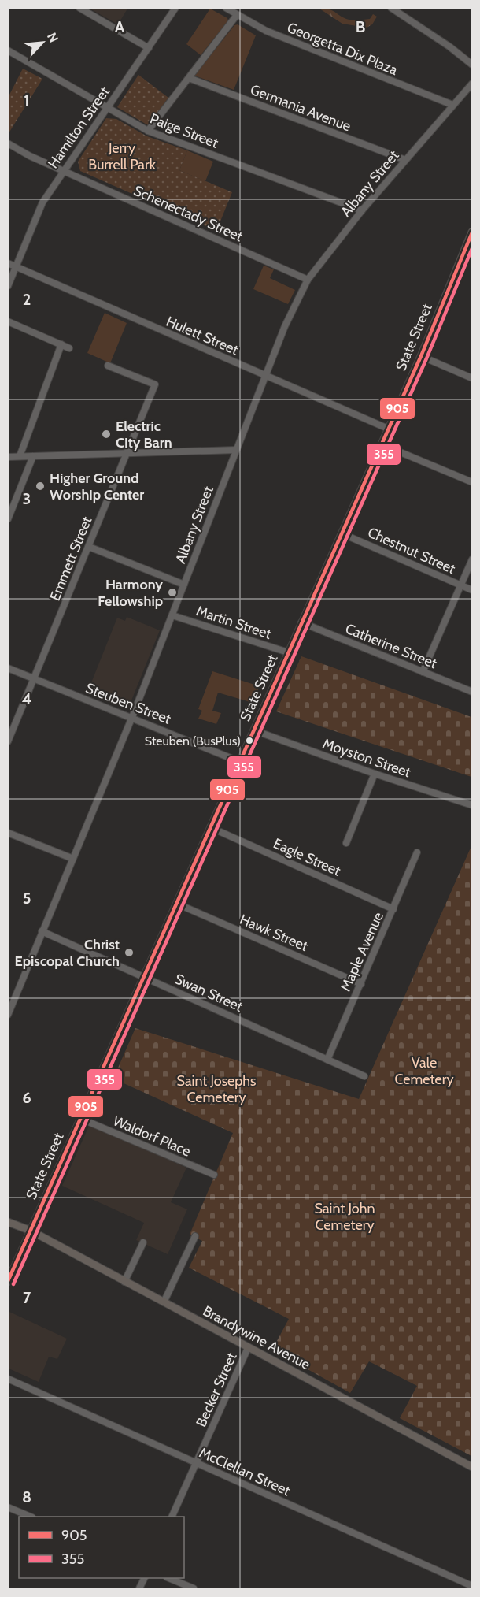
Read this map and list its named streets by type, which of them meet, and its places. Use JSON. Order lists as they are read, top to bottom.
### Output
{
  "streets": {
    "main road": ["State Street", "Brandywine Avenue"],
    "street": [
      "Georgetta Dix Plaza",
      "Germania Avenue",
      "Hamilton Street",
      "Paige Street",
      "Albany Street",
      "Schenectady Street",
      "Hulett Street",
      "Chestnut Street",
      "Emmett Street",
      "Martin Street",
      "Catherine Street",
      "Steuben Street",
      "Moyston Street",
      "Eagle Street",
      "Hawk Street",
      "Maple Avenue",
      "Swan Street",
      "Waldorf Place",
      "Becker Street",
      "McClellan Street"
    ]
  },
  "crossings": [
    ["Georgetta Dix Plaza", "Albany Street"],
    ["Germania Avenue", "Albany Street"],
    ["Hamilton Street", "Paige Street"],
    ["Hamilton Street", "Schenectady Street"],
    ["Hamilton Street", "Hulett Street"],
    ["Paige Street", "Albany Street"],
    ["Albany Street", "Schenectady Street"],
    ["Albany Street", "Hulett Street"],
    ["Albany Street", "Martin Street"],
    ["Albany Street", "Steuben Street"],
    ["Albany Street", "Swan Street"],
    ["Hulett Street", "State Street"],
    ["State Street", "Chestnut Street"],
    ["State Street", "Martin Street"],
    ["State Street", "Catherine Street"],
    ["State Street", "Steuben Street"],
    ["State Street", "Moyston Street"],
    ["State Street", "Eagle Street"],
    ["State Street", "Hawk Street"],
    ["State Street", "Swan Street"],
    ["State Street", "Waldorf Place"],
    ["State Street", "Brandywine Avenue"],
    ["Emmett Street", "Steuben Street"],
    ["Eagle Street", "Maple Avenue"],
    ["Hawk Street", "Maple Avenue"],
    ["Maple Avenue", "Swan Street"],
    ["Brandywine Avenue", "Becker Street"],
    ["Becker Street", "McClellan Street"]
  ],
  "parks": [
    "Jerry Burrell Park",
    "Vale Cemetery",
    "Saint Josephs Cemetery",
    "Saint John Cemetery"
  ],
  "places": [
    "Electric City Barn",
    "Higher Ground Worship Center",
    "Harmony Fellowship",
    "Steuben (BusPlus)",
    "Christ Episcopal Church"
  ],
  "lines": ["transit line 905", "transit line 355"],
  "legend": ["905", "355"],
  "north": "top right",
  "grid": {
    "columns": ["A", "B"],
    "rows": [
      "1",
      "2",
      "3",
      "4",
      "5",
      "6",
      "7",
      "8"
    ]
  }
}
